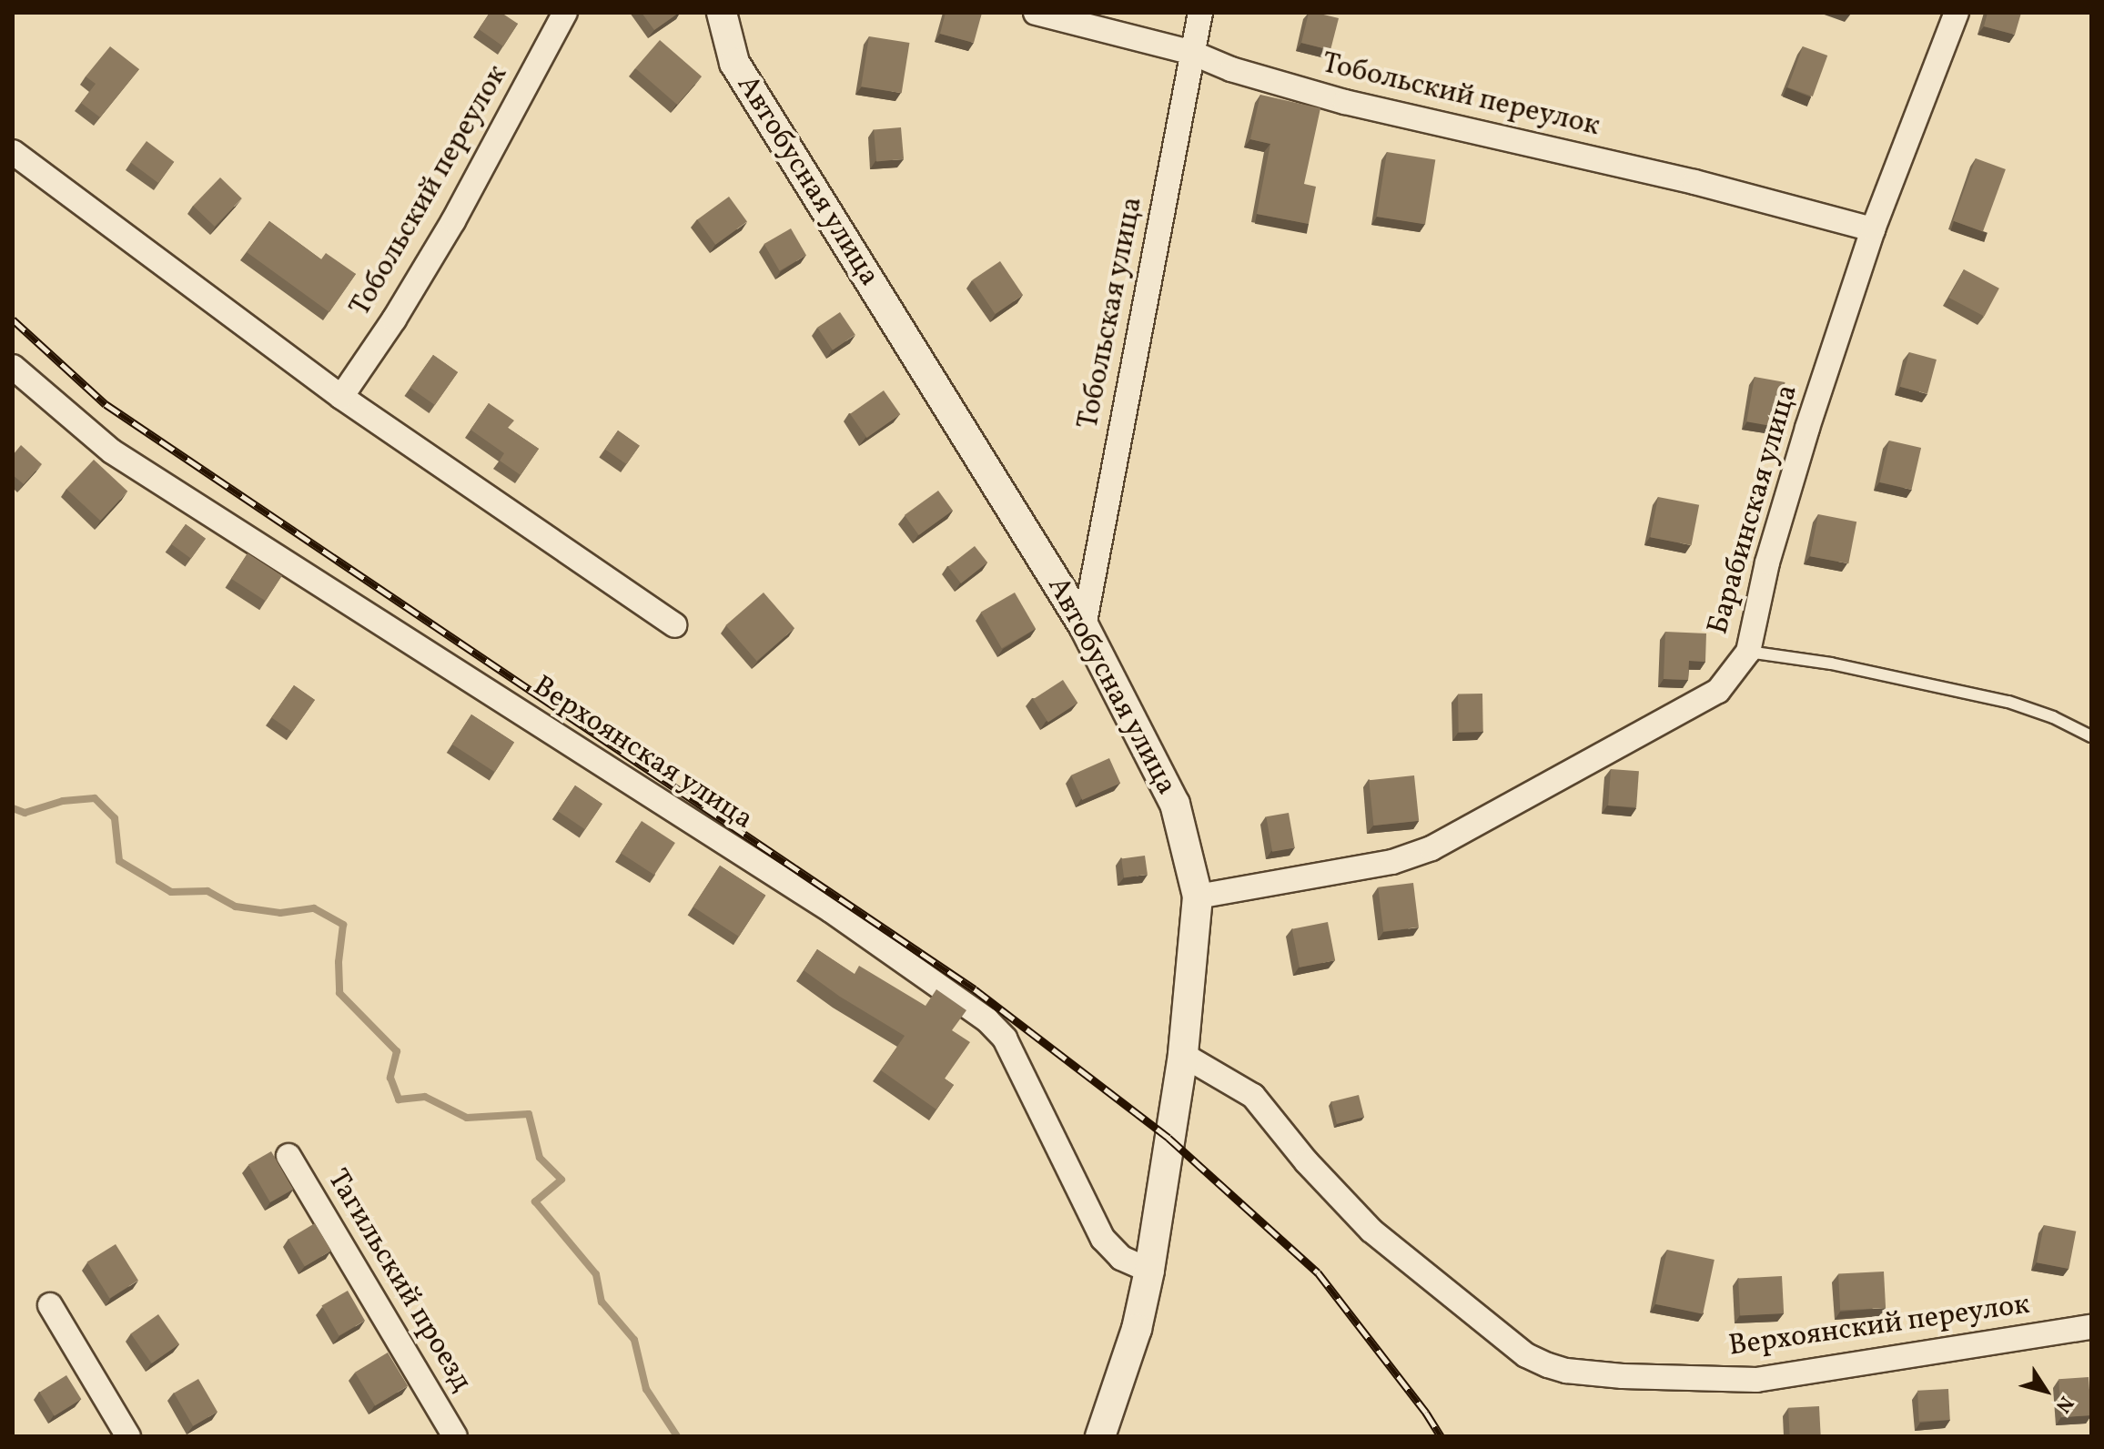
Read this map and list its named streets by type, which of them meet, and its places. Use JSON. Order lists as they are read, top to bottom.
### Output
{
  "streets": {
    "street": [
      "Тобольский переулок",
      "Автобусная улица",
      "Тобольская улица",
      "Барабинская улица",
      "Верхоянская улица",
      "Тагильский проезд",
      "Верхоянский переулок"
    ]
  },
  "crossings": [
    ["Тобольский переулок", "Тобольская улица"],
    ["Тобольский переулок", "Барабинская улица"],
    ["Автобусная улица", "Тобольская улица"],
    ["Автобусная улица", "Барабинская улица"],
    ["Автобусная улица", "Верхоянская улица"],
    ["Автобусная улица", "Верхоянский переулок"]
  ],
  "north": "bottom right"
}
